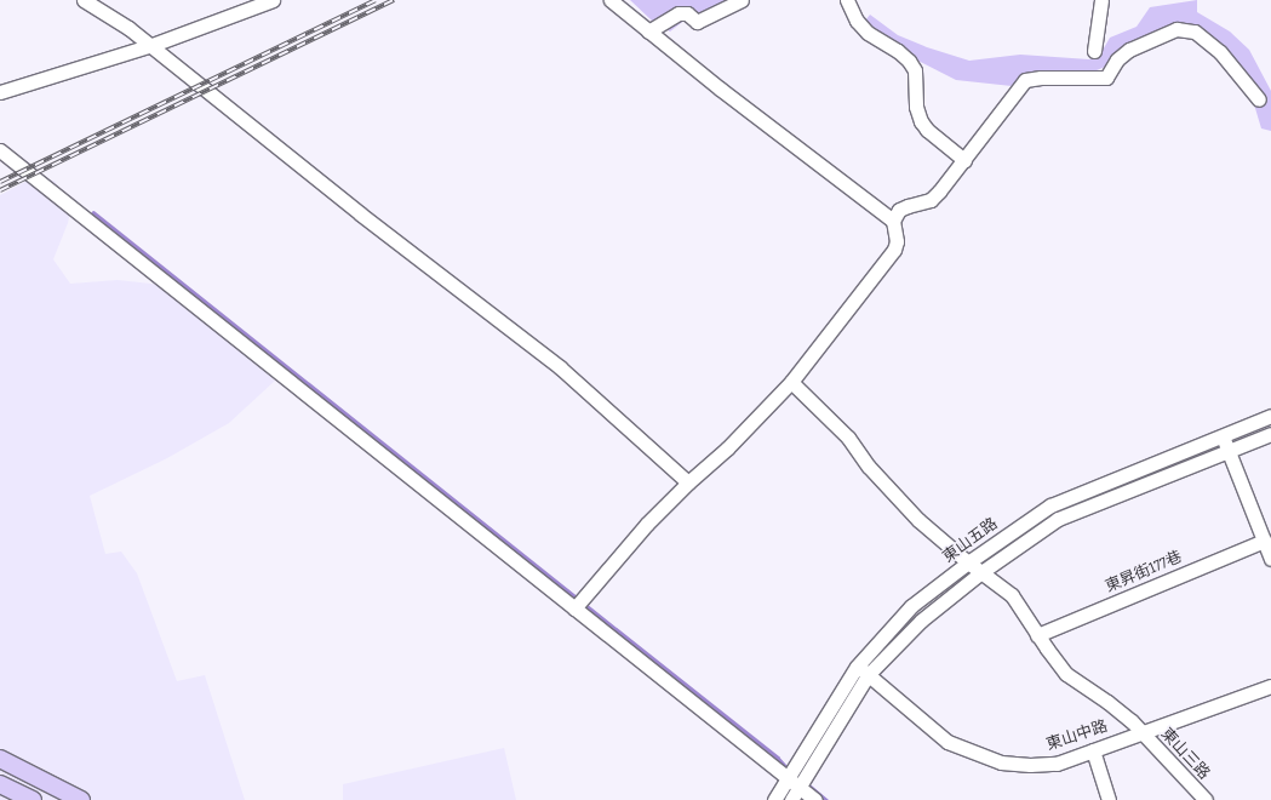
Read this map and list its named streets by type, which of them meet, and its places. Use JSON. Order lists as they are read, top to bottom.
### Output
{
  "streets": {
    "street": [
      "東山五路",
      "東昇街177巷",
      "東山中路",
      "東山三路"
    ]
  },
  "crossings": [
    ["東山五路", "東山中路"],
    ["東山中路", "東山三路"]
  ]
}
